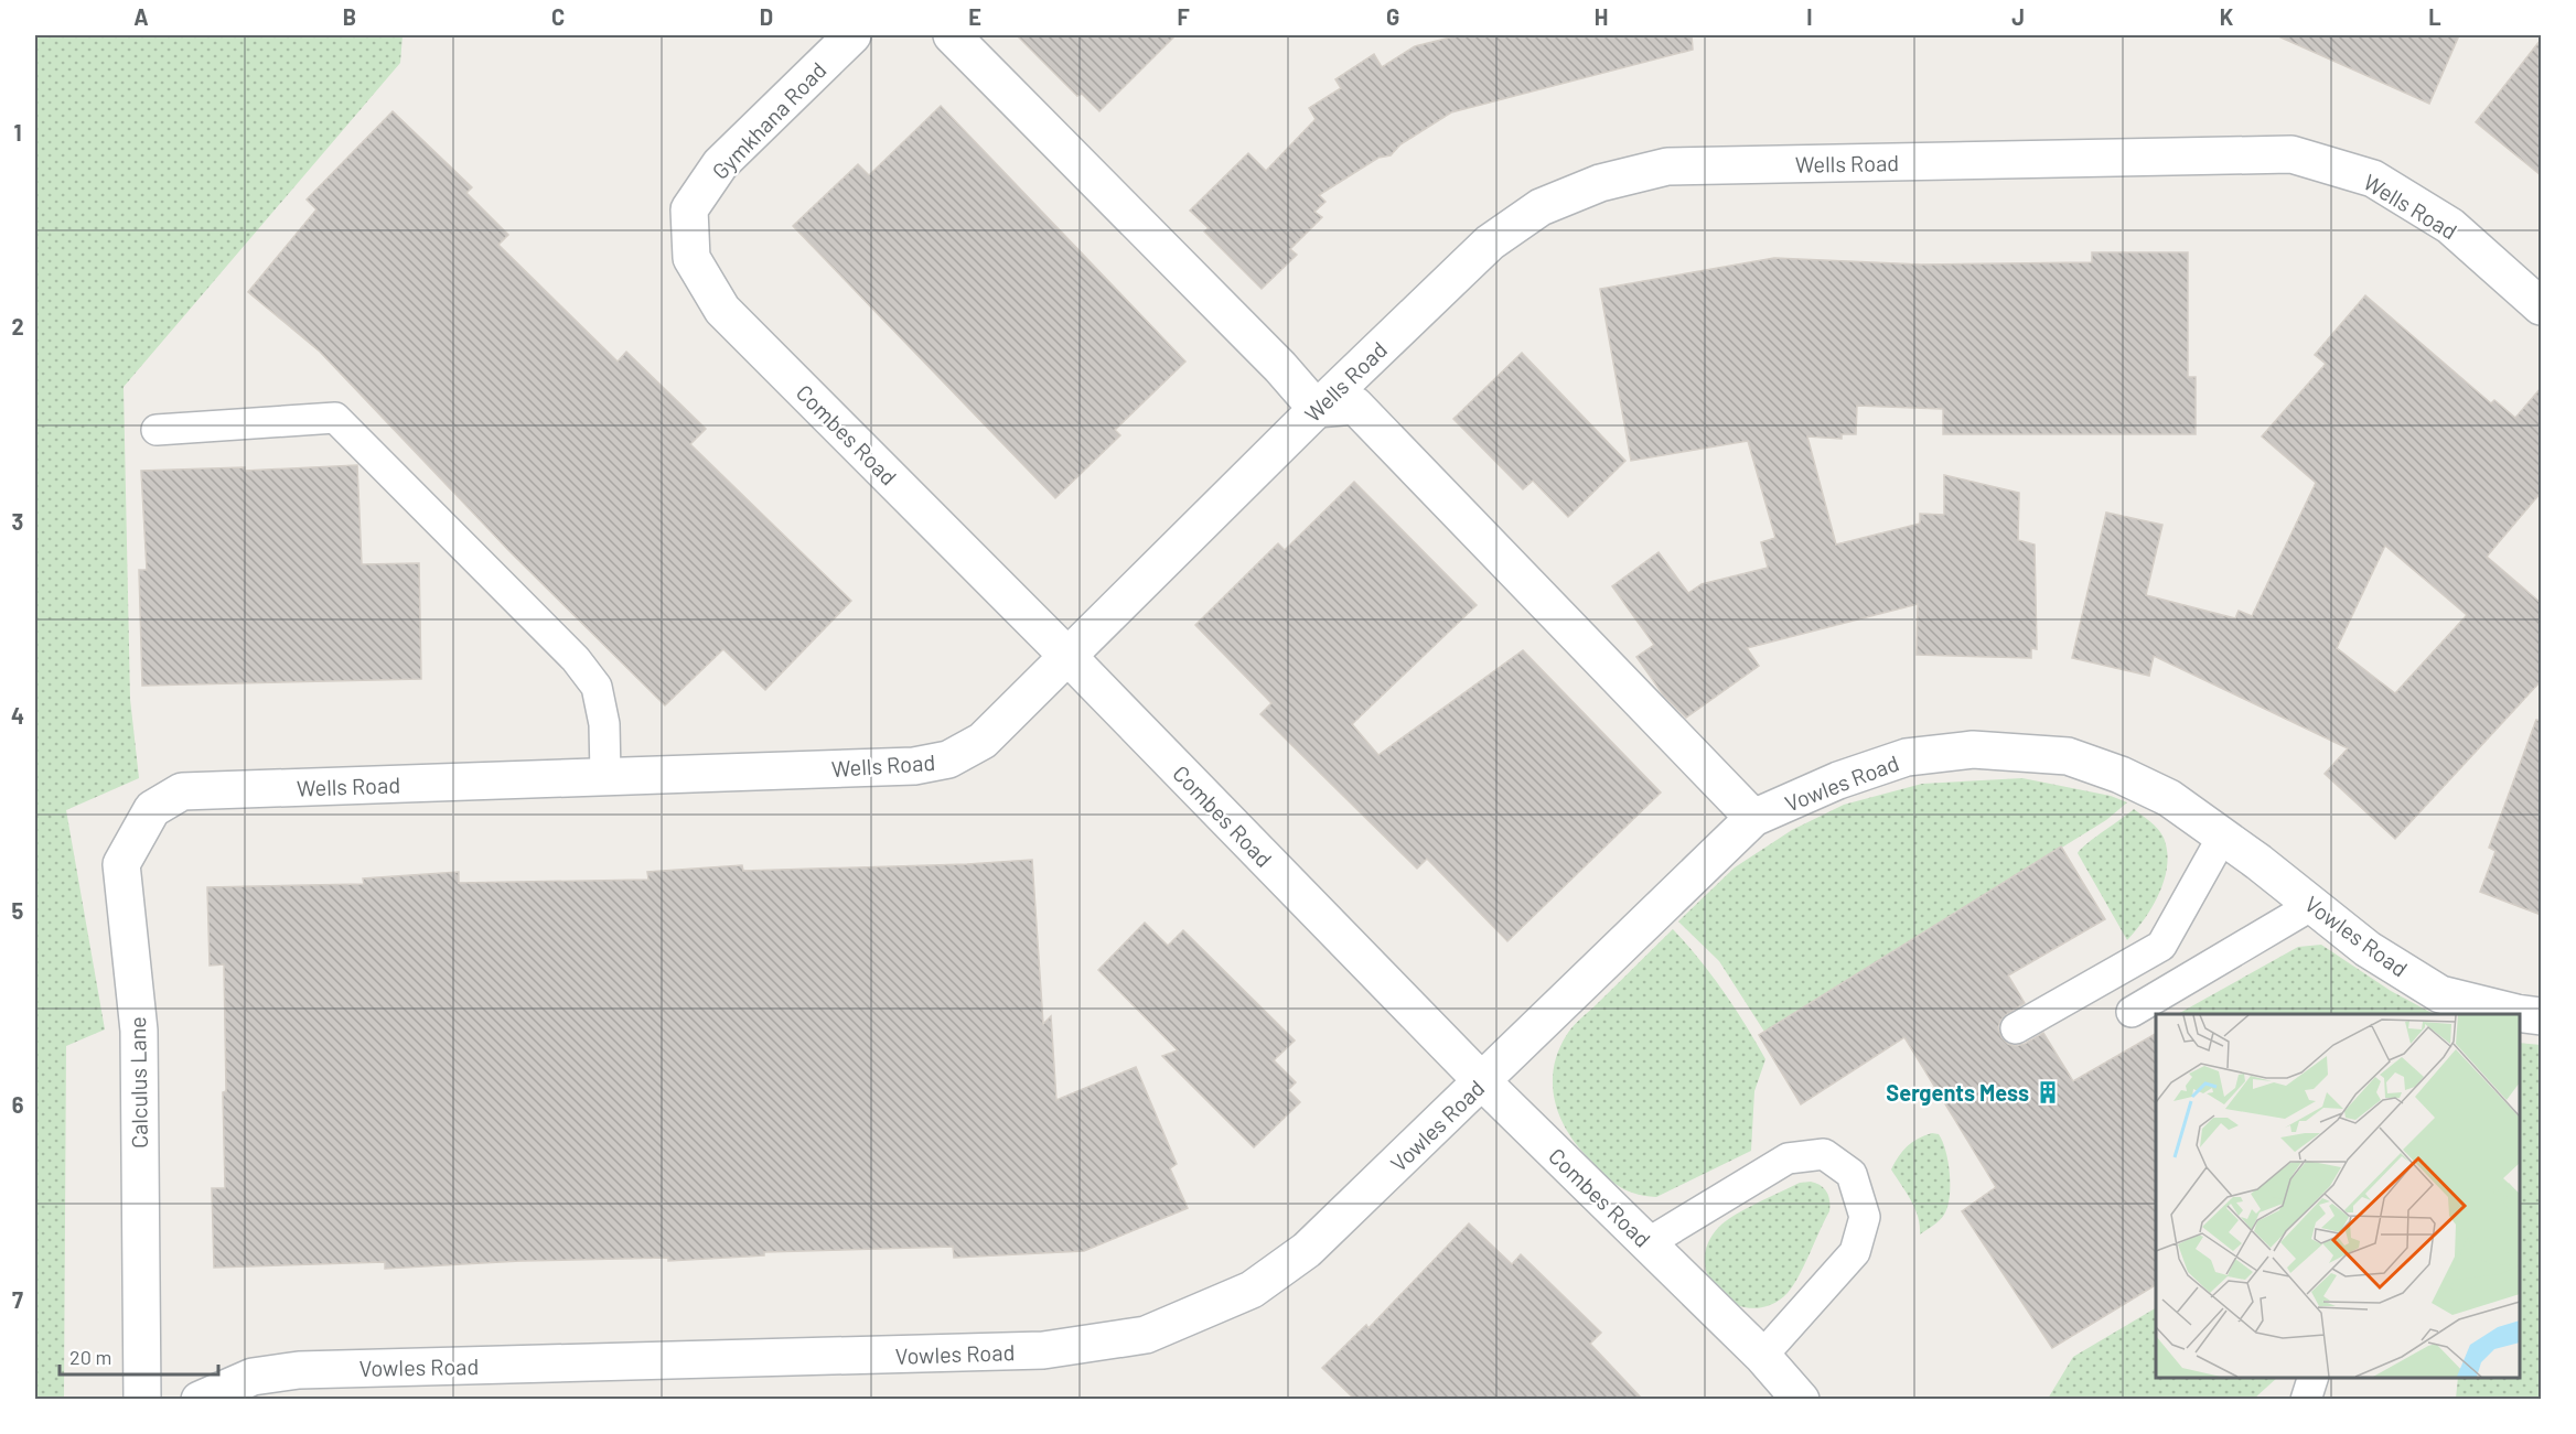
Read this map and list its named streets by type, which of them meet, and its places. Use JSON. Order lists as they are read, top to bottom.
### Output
{
  "streets": {
    "street": [
      "Gymkhana Road",
      "Wells Road",
      "Combes Road",
      "Vowles Road",
      "Calculus Lane"
    ]
  },
  "crossings": [
    ["Gymkhana Road", "Combes Road"],
    ["Wells Road", "Combes Road"],
    ["Wells Road", "Calculus Lane"],
    ["Combes Road", "Vowles Road"]
  ],
  "places": {
    "building": ["Sergents Mess"]
  },
  "scale_bar": "20 m",
  "grid": {
    "columns": [
      "A",
      "B",
      "C",
      "D",
      "E",
      "F",
      "G",
      "H",
      "I",
      "J",
      "K",
      "L"
    ],
    "rows": [
      "1",
      "2",
      "3",
      "4",
      "5",
      "6",
      "7"
    ]
  }
}
